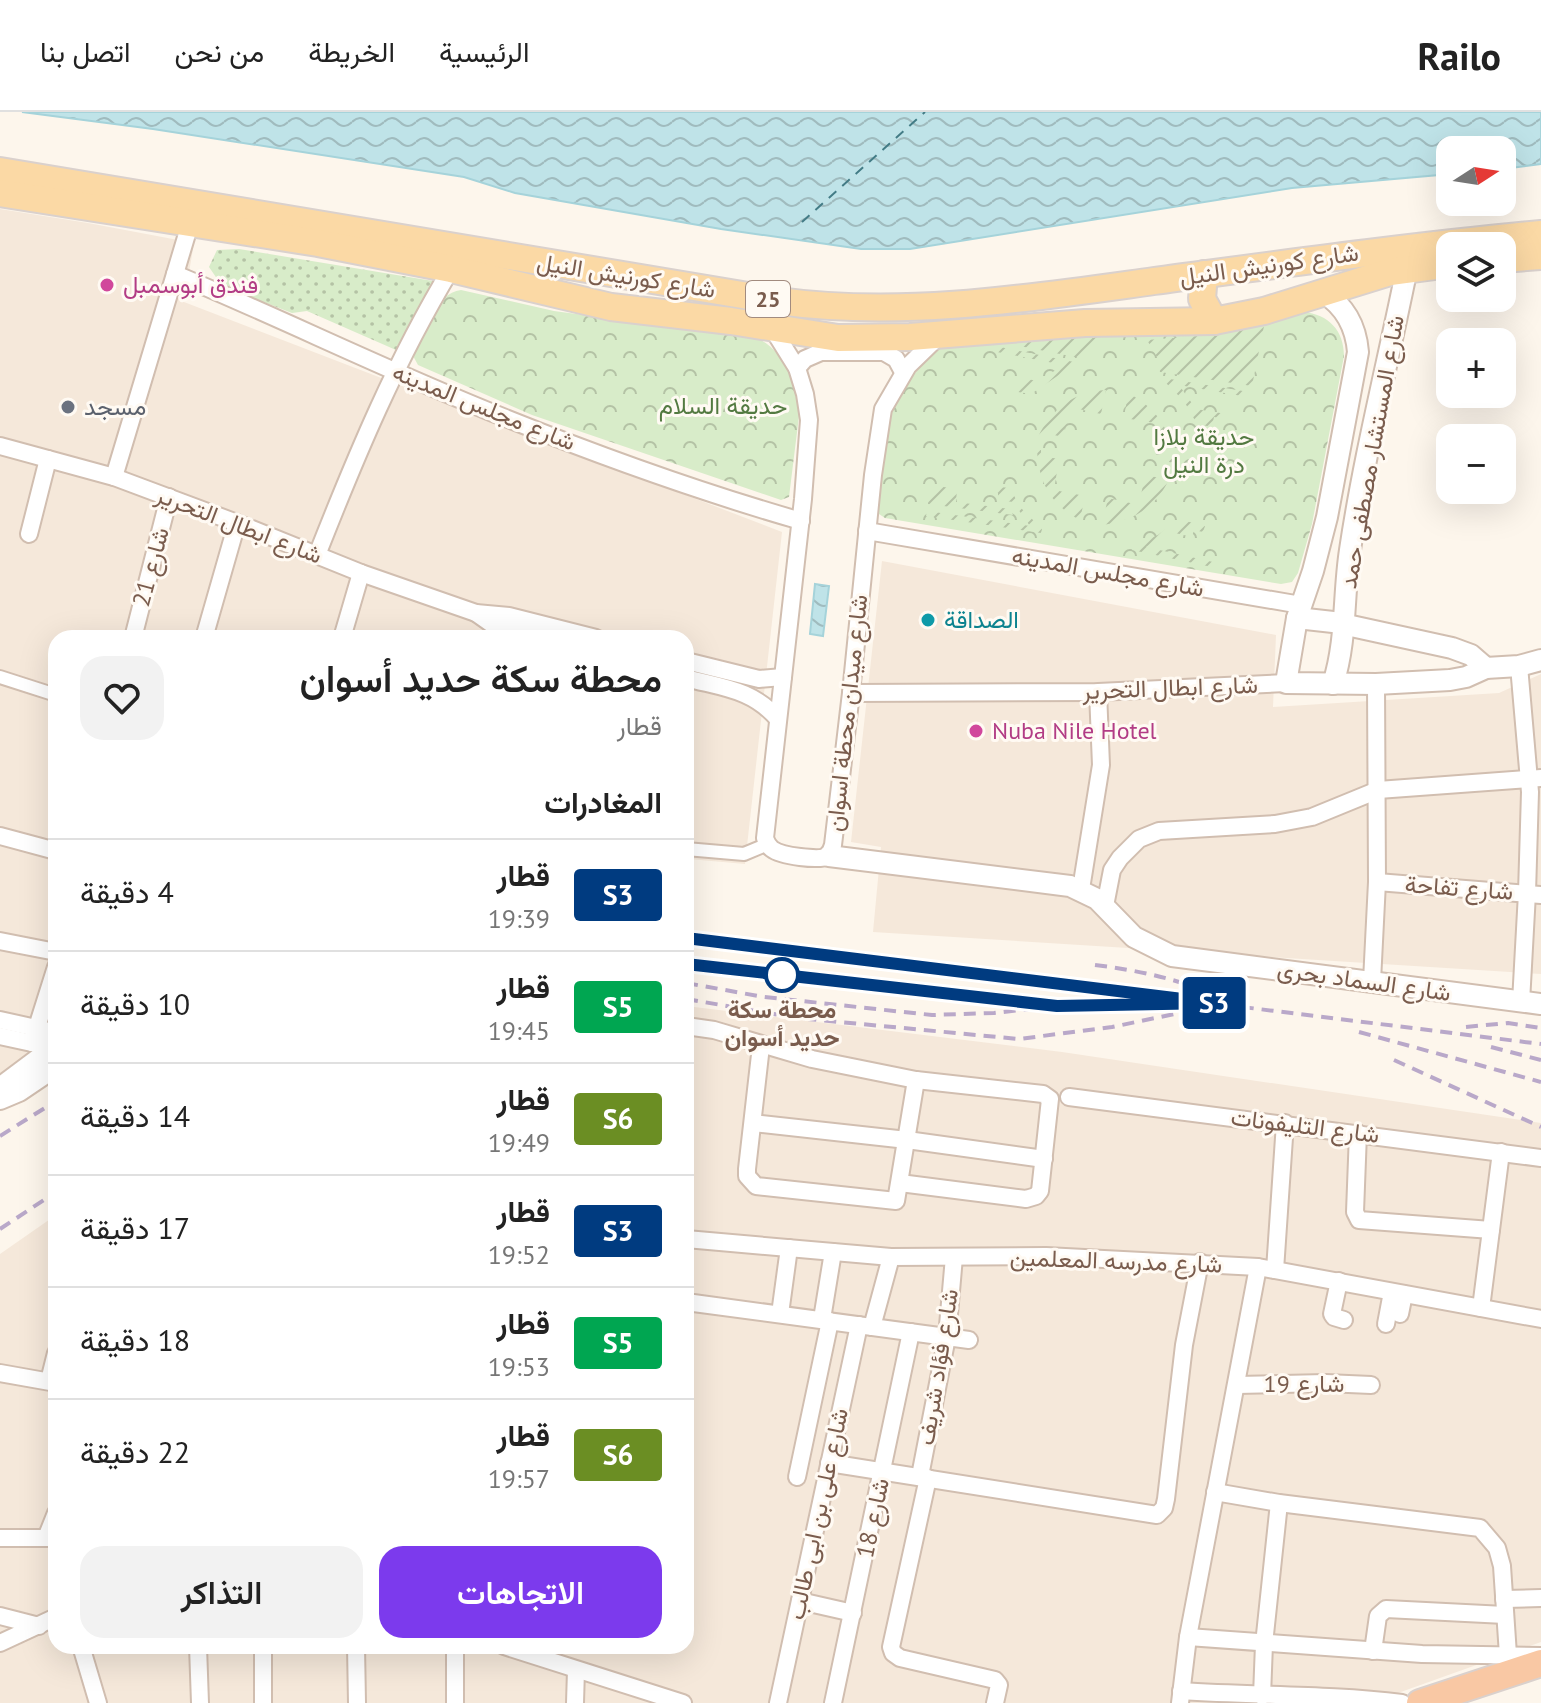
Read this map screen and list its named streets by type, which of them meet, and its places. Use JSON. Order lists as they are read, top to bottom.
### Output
{
  "streets": {
    "main road": ["شارع كورنيش النيل", "25"],
    "street": [
      "شارع مجلس المدينه",
      "شارع المستشار مصطفى حمد",
      "شارع ابطال التحرير",
      "شارع 21",
      "شارع ميدان محطة اسوان",
      "شارع تفاحة",
      "شارع السماد بحرى",
      "شارع التليفونات",
      "شارع مدرسه المعلمين",
      "شارع فؤاد شريف",
      "شارع 19",
      "شارع على بن ابى طالب",
      "شارع 18"
    ]
  },
  "crossings": [
    ["شارع كورنيش النيل", "شارع المستشار مصطفى حمد"],
    ["شارع كورنيش النيل", "شارع ميدان محطة اسوان"],
    ["شارع مجلس المدينه", "شارع المستشار مصطفى حمد"],
    ["شارع مجلس المدينه", "شارع ميدان محطة اسوان"],
    ["شارع المستشار مصطفى حمد", "شارع ابطال التحرير"],
    ["شارع ابطال التحرير", "شارع 21"],
    ["شارع ابطال التحرير", "شارع ميدان محطة اسوان"],
    ["شارع ميدان محطة اسوان", "شارع السماد بحرى"],
    ["شارع مدرسه المعلمين", "شارع فؤاد شريف"],
    ["شارع مدرسه المعلمين", "شارع على بن ابى طالب"]
  ],
  "parks": ["حديقة السلام", "حديقة بلازا درة النيل"],
  "places": [
    "فندق أبوسمبل",
    "مسجد",
    "الصداقة",
    "Nuba Nile Hotel",
    "محطة سكة حديد أسوان"
  ],
  "north": "right",
  "page": {
    "header": "Railo",
    "nav": [
      "الرئيسية",
      "الخريطة",
      "من نحن",
      "اتصل بنا"
    ],
    "on_map": "S3",
    "map_buttons": ["+", "−"],
    "heading": [
      ["محطة سكة حديد أسوان", "قطار"],
      "المغادرات"
    ],
    "list": [
      {
        "mark": "S3",
        "name": "قطار",
        "note": "19:39",
        "value": "4 دقيقة"
      },
      {
        "mark": "S5",
        "name": "قطار",
        "note": "19:45",
        "value": "10 دقيقة"
      },
      {
        "mark": "S6",
        "name": "قطار",
        "note": "19:49",
        "value": "14 دقيقة"
      },
      {
        "mark": "S3",
        "name": "قطار",
        "note": "19:52",
        "value": "17 دقيقة"
      },
      {
        "mark": "S5",
        "name": "قطار",
        "note": "19:53",
        "value": "18 دقيقة"
      },
      {
        "mark": "S6",
        "name": "قطار",
        "note": "19:57",
        "value": "22 دقيقة"
      }
    ],
    "buttons": ["الاتجاهات", "التذاكر"]
  }
}
